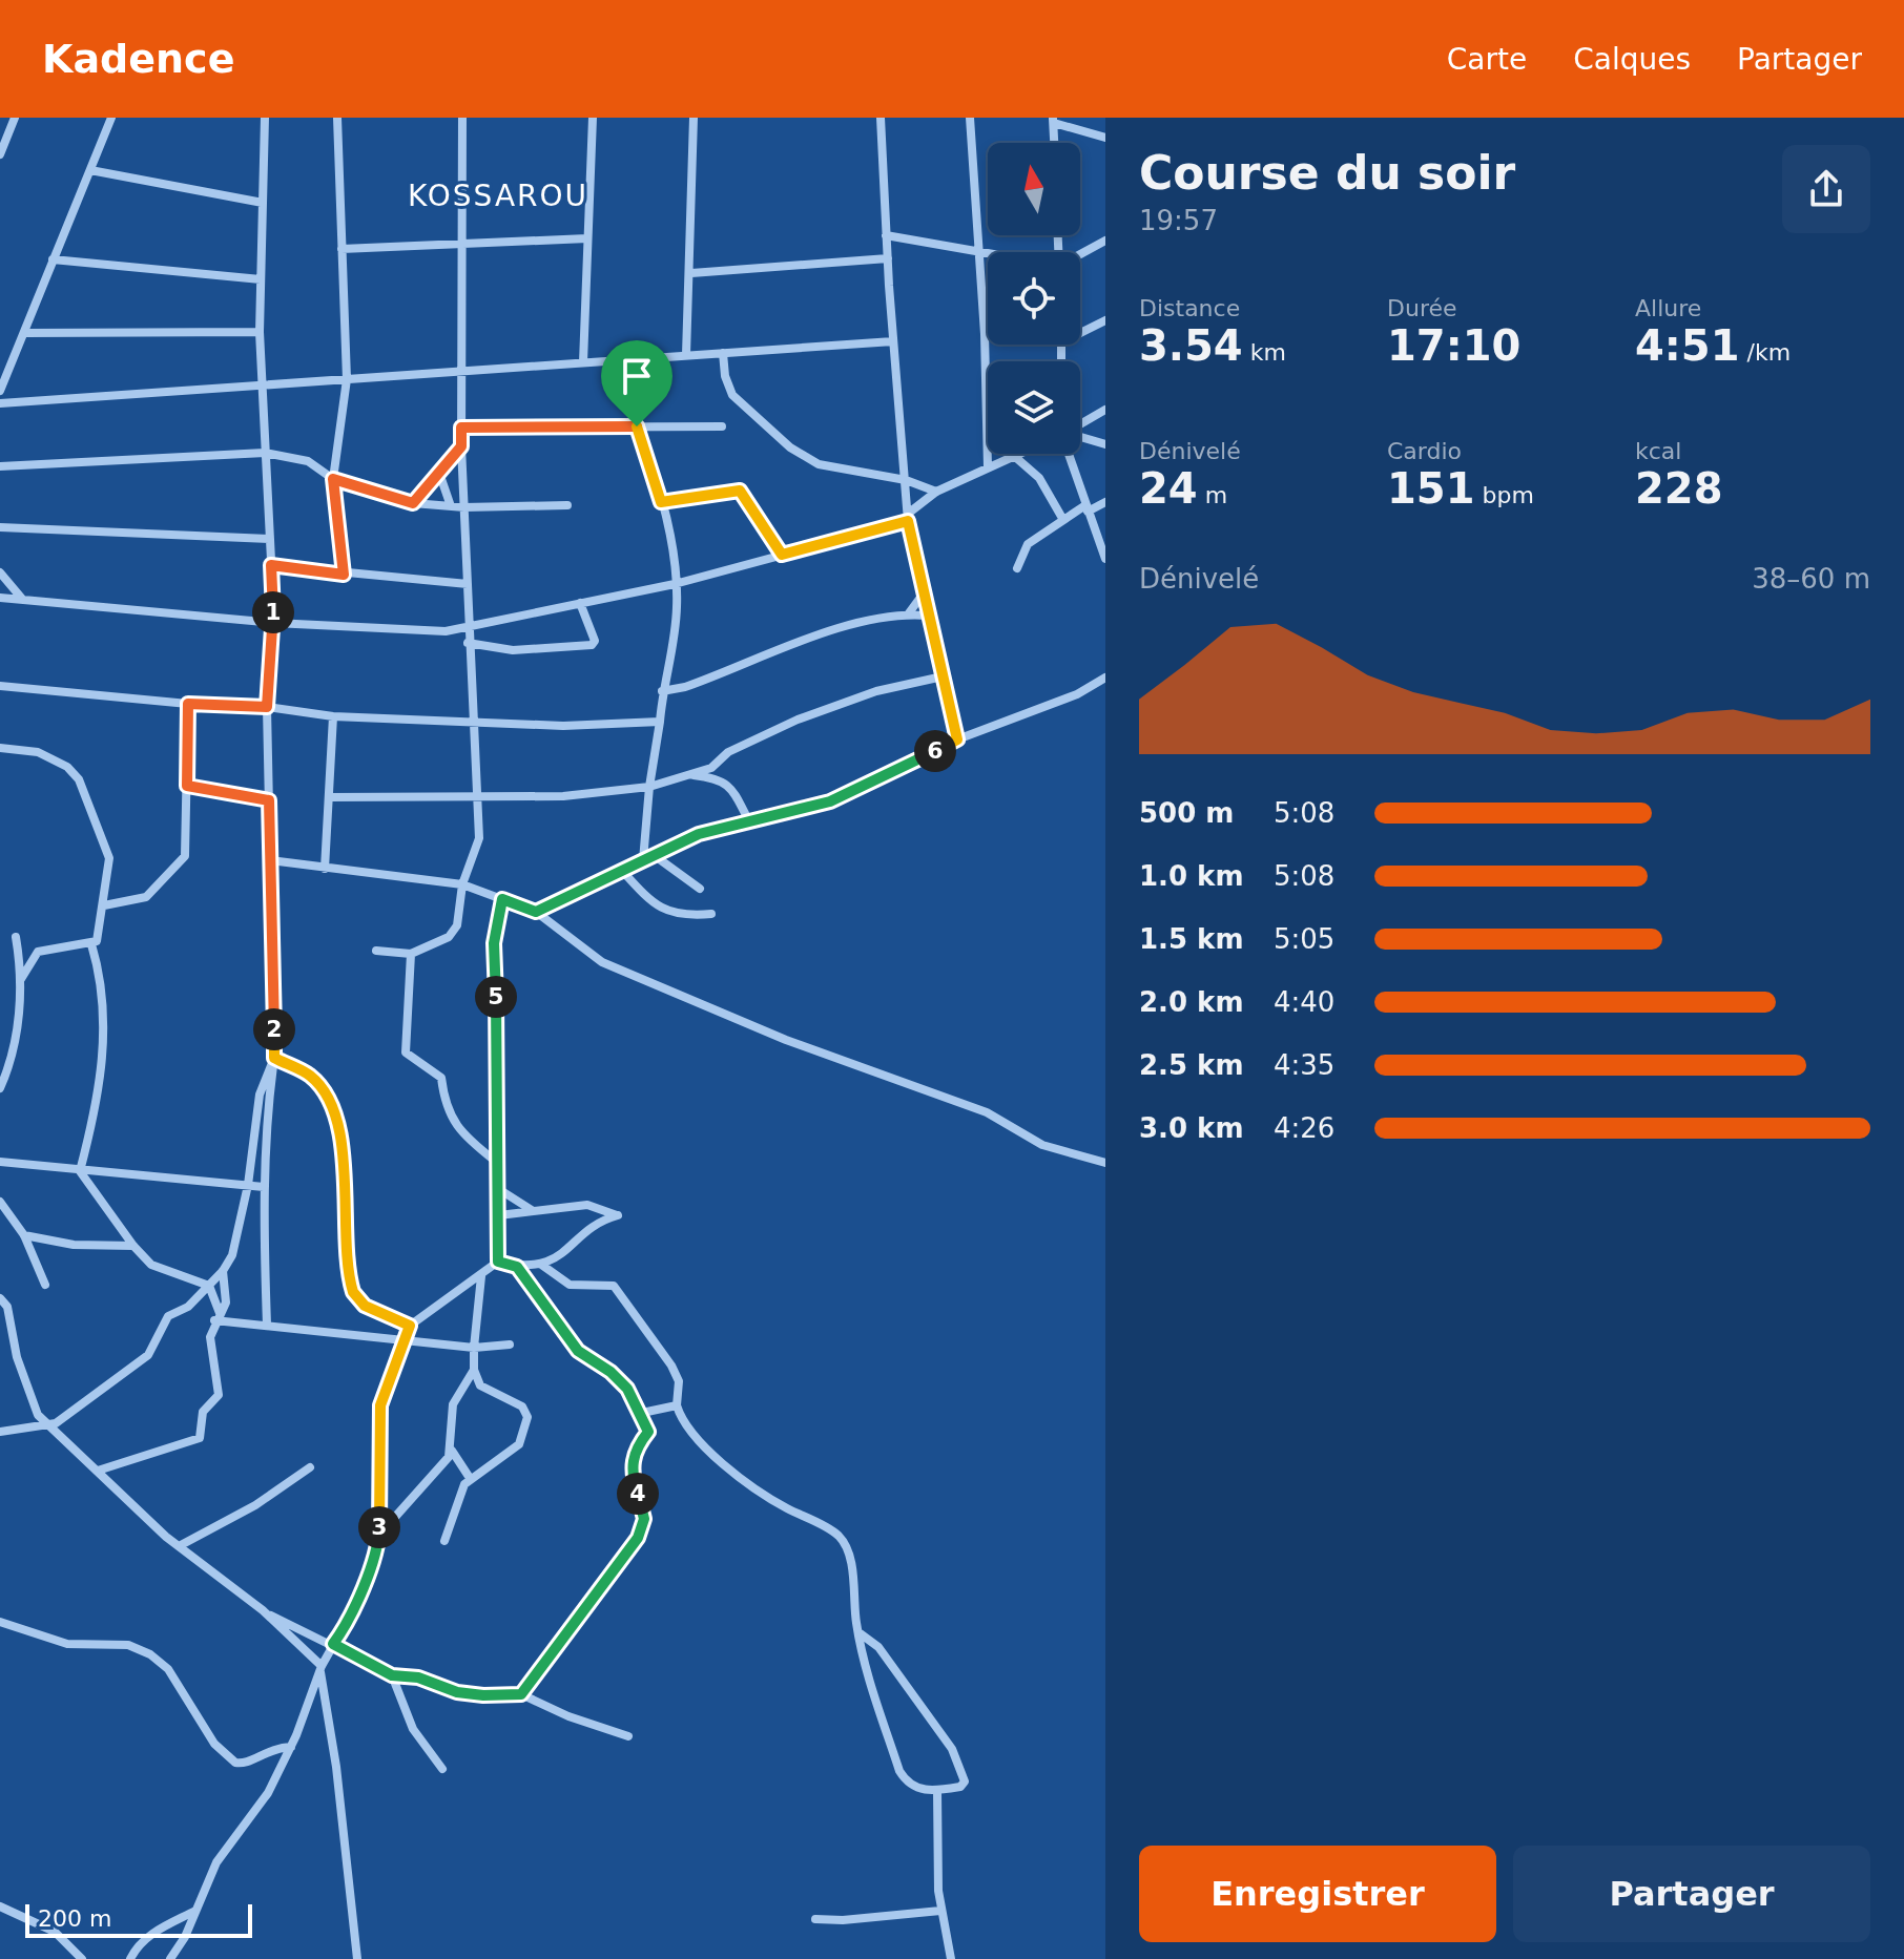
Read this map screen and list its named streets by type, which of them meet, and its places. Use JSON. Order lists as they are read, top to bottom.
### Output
{
  "districts": ["KOSSAROU"],
  "scale_bar": "200 m",
  "north": "top",
  "page": {
    "header": "Kadence",
    "nav": ["Carte", "Calques", "Partager"],
    "heading": ["Course du soir", "19:57"],
    "stats": [
      ["Distance", "3.54 km"],
      ["Durée", "17:10"],
      ["Allure", "4:51 /km"],
      ["Dénivelé", "24 m"],
      ["Cardio", "151 bpm"],
      ["kcal", "228"]
    ],
    "chart": ["Dénivelé", "38–60 m"],
    "pins": [
      "1",
      "6",
      "5",
      "2",
      "4",
      "3"
    ],
    "list": [
      {
        "name": "500 m",
        "note": "5:08"
      },
      {
        "name": "1.0 km",
        "note": "5:08"
      },
      {
        "name": "1.5 km",
        "note": "5:05"
      },
      {
        "name": "2.0 km",
        "note": "4:40"
      },
      {
        "name": "2.5 km",
        "note": "4:35"
      },
      {
        "name": "3.0 km",
        "note": "4:26"
      }
    ],
    "buttons": ["Enregistrer", "Partager"],
    "scale": "200 m"
  }
}
